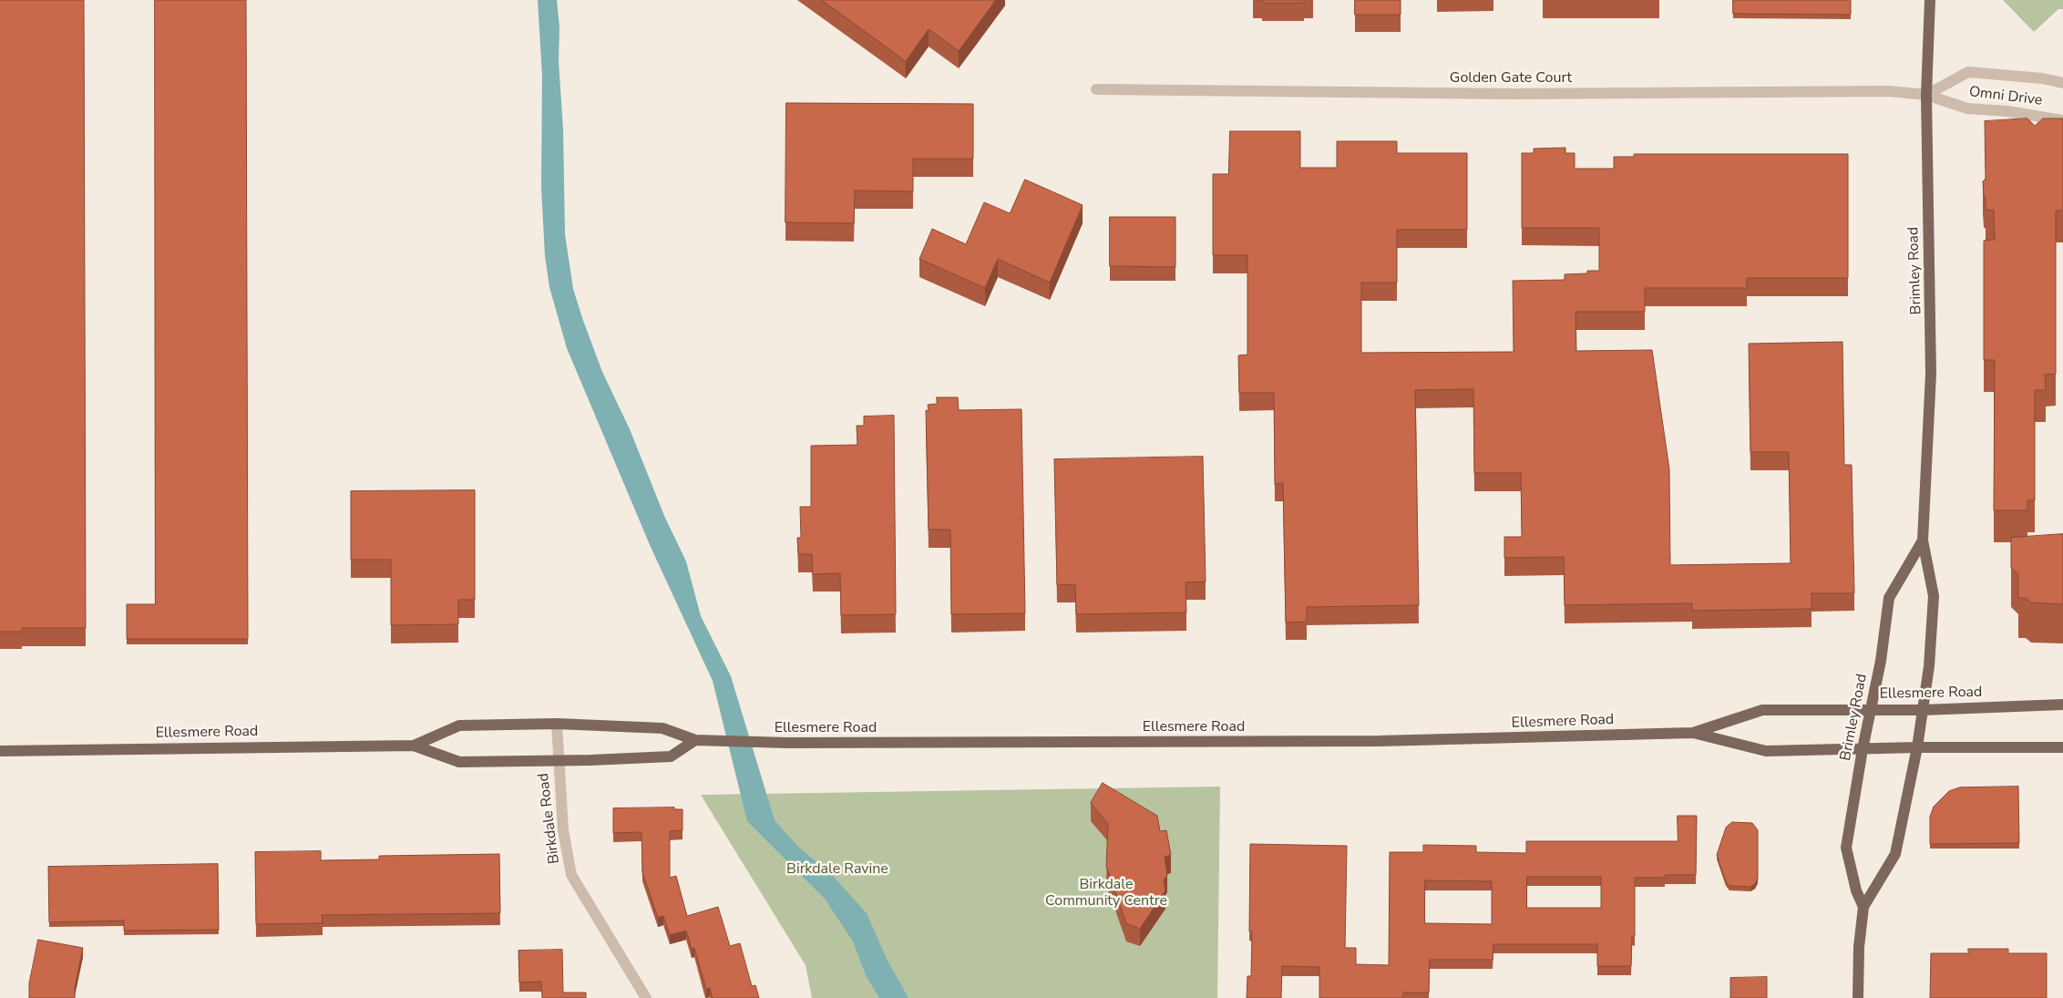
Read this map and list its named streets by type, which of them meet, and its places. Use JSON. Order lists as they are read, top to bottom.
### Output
{
  "streets": {
    "main road": ["Brimley Road", "Ellesmere Road"],
    "street": ["Golden Gate Court", "Omni Drive", "Birkdale Road"]
  },
  "crossings": [
    ["Golden Gate Court", "Omni Drive"],
    ["Golden Gate Court", "Brimley Road"],
    ["Omni Drive", "Brimley Road"],
    ["Brimley Road", "Ellesmere Road"],
    ["Ellesmere Road", "Birkdale Road"]
  ],
  "parks": ["Birkdale Ravine", "Birkdale Community Centre"]
}
